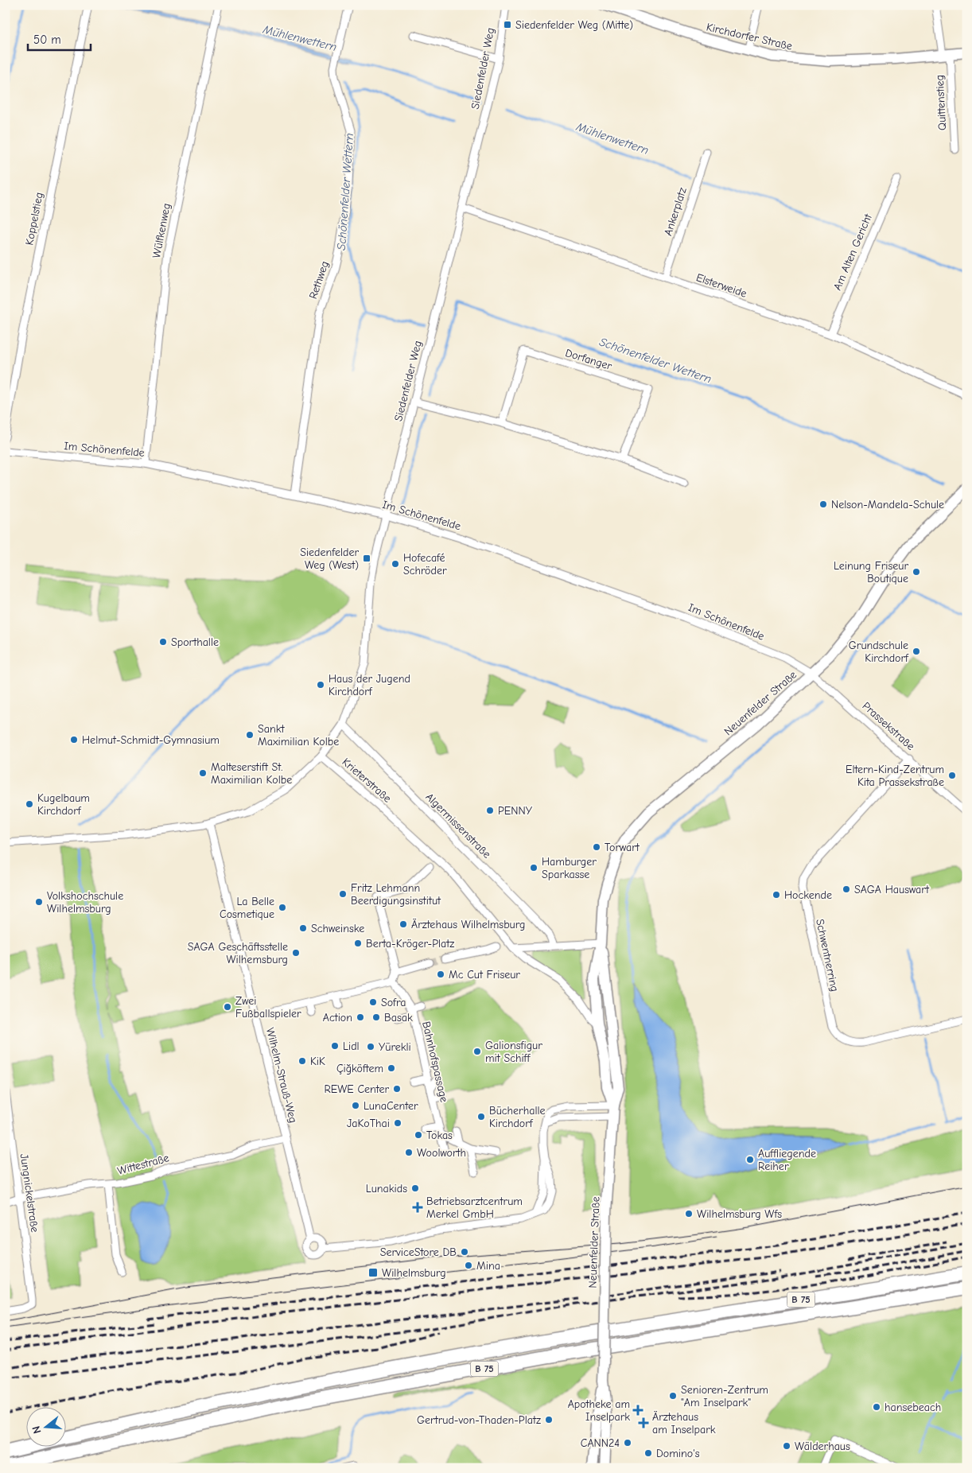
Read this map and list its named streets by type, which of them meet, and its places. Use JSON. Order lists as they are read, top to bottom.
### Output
{
  "streets": {
    "highway": ["B 75"],
    "main road": ["Kirchdorfer Straße", "Neuenfelder Straße"],
    "street": [
      "Siedenfelder Weg",
      "Quittenstieg",
      "Ankerplatz",
      "Koppelstieg",
      "Wülfkenweg",
      "Am Alten Gericht",
      "Rethweg",
      "Elsterweide",
      "Dorfanger",
      "Im Schönenfelde",
      "Prassekstraße",
      "Krieterstraße",
      "Algermissenstraße",
      "Schwentnerring",
      "Bahnhofspassage",
      "Wilhelm-Strauß-Weg",
      "Wittestraße",
      "Jungnickelstraße"
    ]
  },
  "crossings": [
    ["Kirchdorfer Straße", "Quittenstieg"],
    ["Siedenfelder Weg", "Elsterweide"],
    ["Siedenfelder Weg", "Im Schönenfelde"],
    ["Siedenfelder Weg", "Krieterstraße"],
    ["Siedenfelder Weg", "Algermissenstraße"],
    ["Ankerplatz", "Elsterweide"],
    ["Wülfkenweg", "Im Schönenfelde"],
    ["Am Alten Gericht", "Elsterweide"],
    ["Rethweg", "Im Schönenfelde"],
    ["Im Schönenfelde", "Neuenfelder Straße"],
    ["Im Schönenfelde", "Prassekstraße"],
    ["Neuenfelder Straße", "Prassekstraße"],
    ["Neuenfelder Straße", "Krieterstraße"],
    ["Neuenfelder Straße", "Wilhelm-Strauß-Weg"],
    ["Prassekstraße", "Schwentnerring"],
    ["Wilhelm-Strauß-Weg", "Wittestraße"],
    ["Wittestraße", "Jungnickelstraße"]
  ],
  "water": ["Mühlenwettern", "Schönenfelder Wettern"],
  "places": {
    "transit": ["Siedenfelder Weg (Mitte)", "Siedenfelder Weg (West)", "Wilhelmsburg"],
    "other": [
      "Nelson-Mandela-Schule",
      "Hofecafé Schröder",
      "Leinung Friseur Boutique",
      "Sporthalle",
      "Grundschule Kirchdorf",
      "Haus der Jugend Kirchdorf",
      "Sankt Maximilian Kolbe",
      "Helmut-Schmidt-Gymnasium",
      "Malteserstift St. Maximilian Kolbe",
      "Eltern-Kind-Zentrum Kita Prassekstraße",
      "Kugelbaum Kirchdorf",
      "PENNY",
      "Torwart",
      "Hamburger Sparkasse",
      "SAGA Hauswart",
      "Fritz Lehmann Beerdigungsinstitut",
      "Hockende",
      "Volkshochschule Wilhelmsburg",
      "La Belle Cosmetique",
      "Ärztehaus Wilhelmsburg",
      "Schweinske",
      "Berta-Kröger-Platz",
      "SAGA Geschäftsstelle Wilhemsburg",
      "Mc Cut Friseur",
      "Sofra",
      "Zwei Fußballspieler",
      "Action",
      "Basak",
      "Lidl",
      "Yürekli",
      "Galionsfigur mit Schiff",
      "KiK",
      "Çiğköftem",
      "REWE Center",
      "LunaCenter",
      "Bücherhalle Kirchdorf",
      "JaKoThai",
      "Tokas",
      "Woolworth",
      "Auffliegende Reiher",
      "Lunakids",
      "Wilhelmsburg Wfs",
      "ServiceStore DB",
      "Mina",
      "Senioren-Zentrum \"Am Inselpark\"",
      "hansebeach",
      "Gertrud-von-Thaden-Platz",
      "CANN24",
      "Wälderhaus",
      "Domino's"
    ],
    "health": ["Betriebsarztcentrum Merkel GmbH", "Apotheke am Inselpark", "Ärztehaus am Inselpark"]
  },
  "scale_bar": "50 m",
  "north": "left"
}
